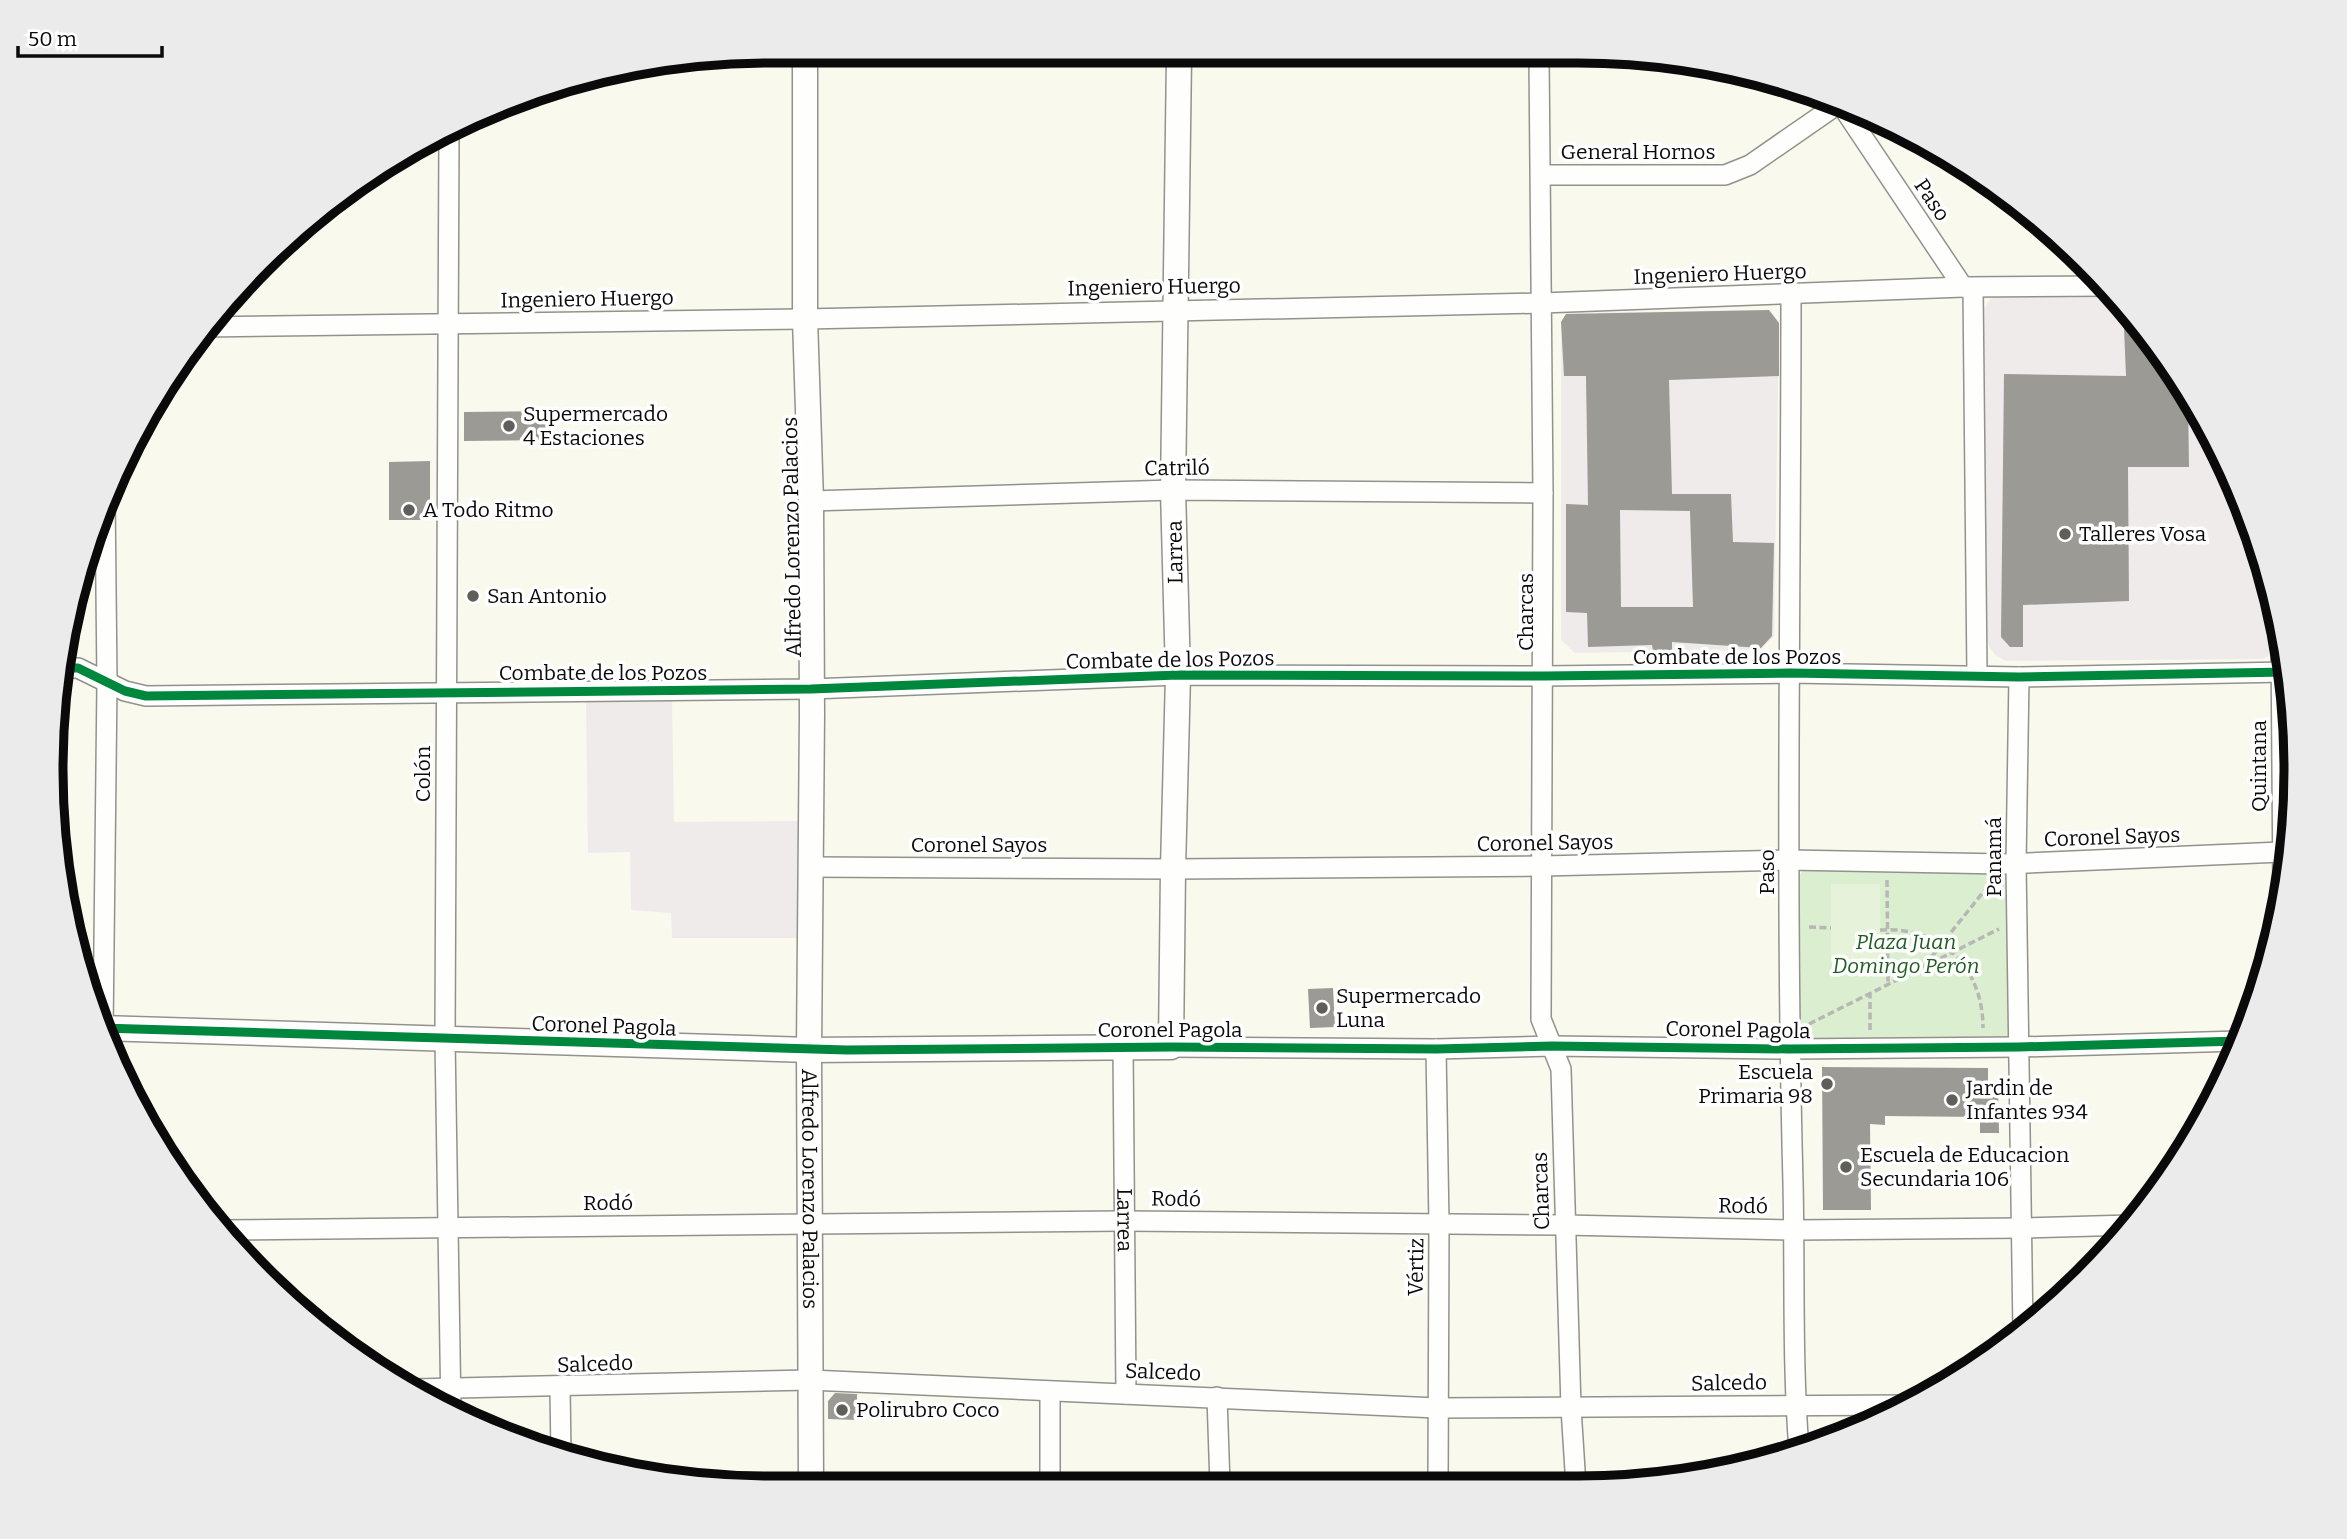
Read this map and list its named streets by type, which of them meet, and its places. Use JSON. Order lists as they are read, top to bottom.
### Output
{
  "streets": {
    "street": [
      "General Hornos",
      "Paso",
      "Ingeniero Huergo",
      "Catriló",
      "Alfredo Lorenzo Palacios",
      "Larrea",
      "Charcas",
      "Combate de los Pozos",
      "Quintana",
      "Colón",
      "Coronel Sayos",
      "Panamá",
      "Coronel Pagola",
      "Rodó",
      "Vértiz",
      "Salcedo"
    ]
  },
  "crossings": [
    ["General Hornos", "Charcas"],
    ["Paso", "Ingeniero Huergo"],
    ["Paso", "Combate de los Pozos"],
    ["Paso", "Coronel Sayos"],
    ["Paso", "Coronel Pagola"],
    ["Paso", "Rodó"],
    ["Paso", "Salcedo"],
    ["Ingeniero Huergo", "Alfredo Lorenzo Palacios"],
    ["Ingeniero Huergo", "Larrea"],
    ["Ingeniero Huergo", "Charcas"],
    ["Ingeniero Huergo", "Colón"],
    ["Catriló", "Alfredo Lorenzo Palacios"],
    ["Catriló", "Larrea"],
    ["Catriló", "Charcas"],
    ["Alfredo Lorenzo Palacios", "Combate de los Pozos"],
    ["Alfredo Lorenzo Palacios", "Coronel Sayos"],
    ["Alfredo Lorenzo Palacios", "Coronel Pagola"],
    ["Alfredo Lorenzo Palacios", "Rodó"],
    ["Alfredo Lorenzo Palacios", "Salcedo"],
    ["Larrea", "Combate de los Pozos"],
    ["Larrea", "Coronel Sayos"],
    ["Larrea", "Coronel Pagola"],
    ["Larrea", "Rodó"],
    ["Larrea", "Salcedo"],
    ["Charcas", "Combate de los Pozos"],
    ["Charcas", "Coronel Sayos"],
    ["Charcas", "Coronel Pagola"],
    ["Charcas", "Rodó"],
    ["Charcas", "Salcedo"],
    ["Combate de los Pozos", "Colón"],
    ["Combate de los Pozos", "Panamá"],
    ["Colón", "Coronel Pagola"],
    ["Colón", "Rodó"],
    ["Colón", "Salcedo"],
    ["Coronel Sayos", "Panamá"],
    ["Panamá", "Coronel Pagola"],
    ["Panamá", "Rodó"],
    ["Coronel Pagola", "Vértiz"],
    ["Rodó", "Vértiz"],
    ["Vértiz", "Salcedo"]
  ],
  "parks": ["Plaza Juan Domingo Perón"],
  "places": [
    "Supermercado 4 Estaciones",
    "A Todo Ritmo",
    "Talleres Vosa",
    "San Antonio",
    "Supermercado Luna",
    "Escuela Primaria 98",
    "Jardin de Infantes 934",
    "Escuela de Educacion Secundaria 106",
    "Polirubro Coco"
  ],
  "scale_bar": "50 m"
}
